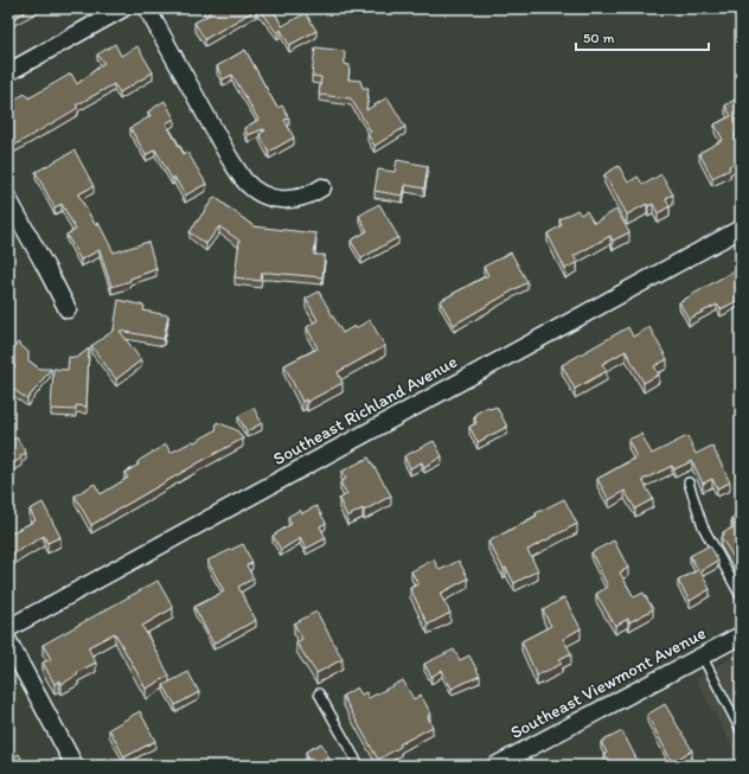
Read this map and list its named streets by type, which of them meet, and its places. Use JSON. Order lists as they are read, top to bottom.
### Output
{
  "streets": {
    "street": ["Southeast Richland Avenue", "Southeast Viewmont Avenue"]
  },
  "scale_bar": "50 m"
}
